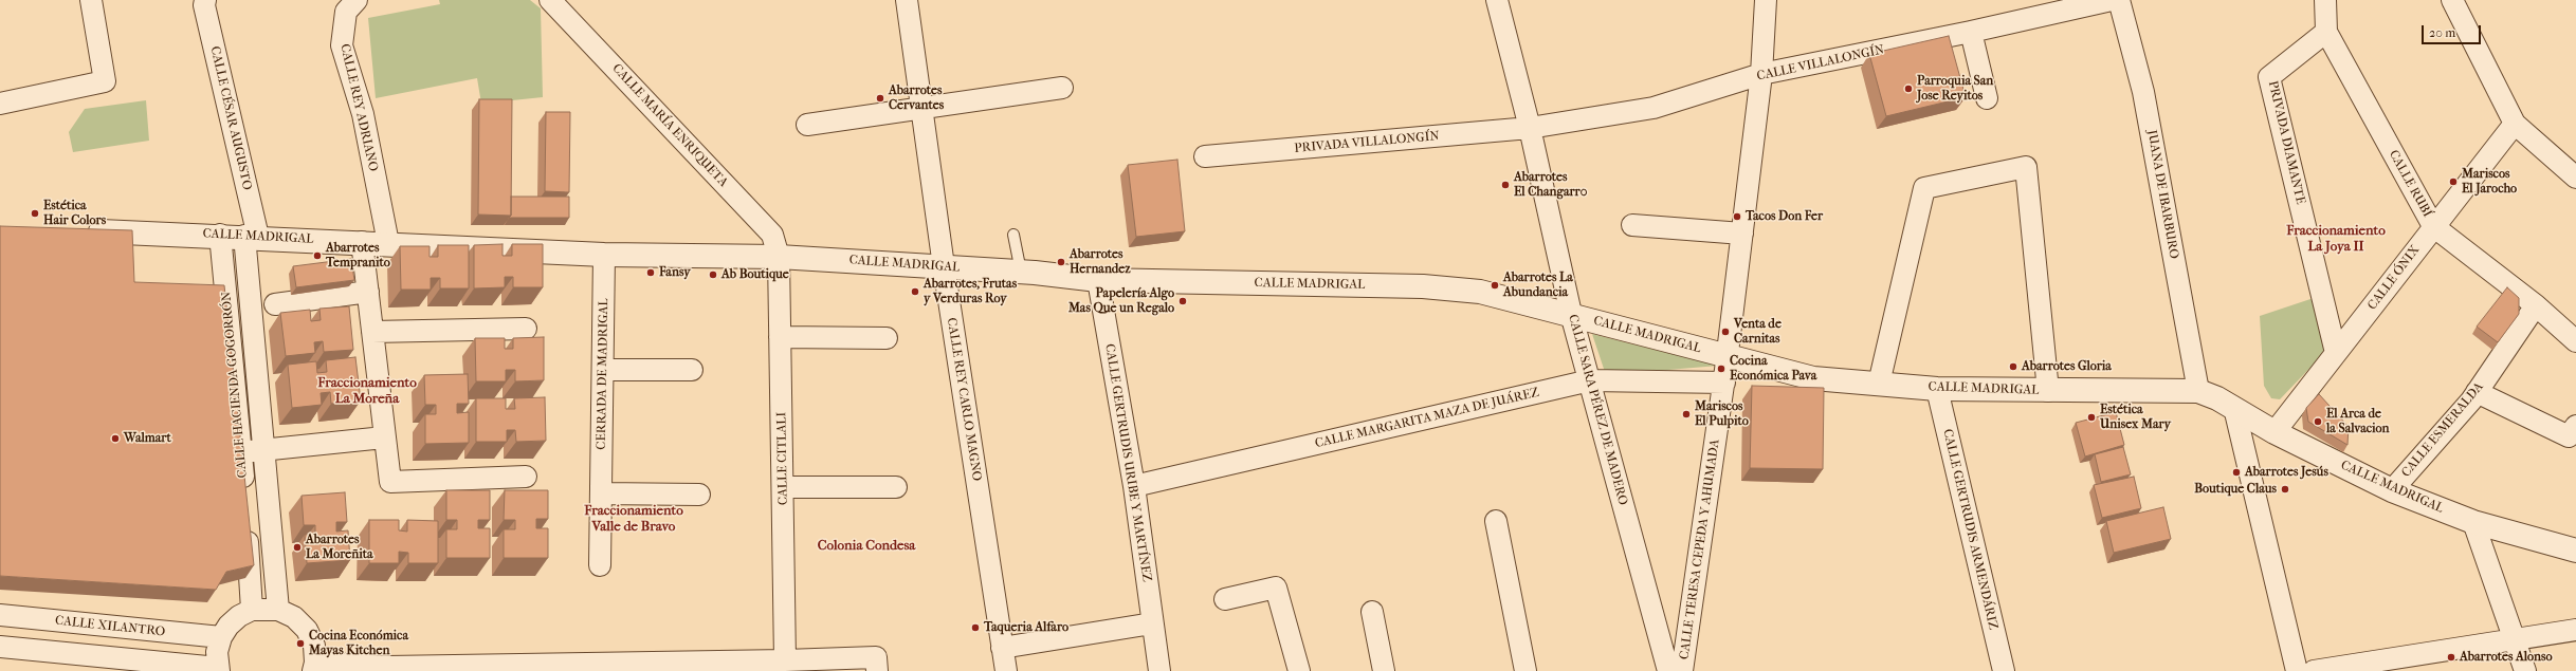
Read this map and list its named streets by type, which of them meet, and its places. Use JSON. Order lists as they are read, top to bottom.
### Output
{
  "streets": {
    "street": [
      "CALLE VILLALONGÍN",
      "CALLE REY ADRIANO",
      "CALLE CÉSAR AUGUSTO",
      "CALLE MARÍA ENRIQUETA",
      "PRIVADA VILLALONGÍN",
      "PRIVADA DIAMANTE",
      "CALLE RUBÍ",
      "JUANA DE IBARBURO",
      "CALLE MADRIGAL",
      "CALLE ÓNIX",
      "CERRADA DE MADRIGAL",
      "CALLE HACIENDA GOGORRÓN",
      "CALLE REY CARLO MAGNO",
      "CALLE SARA PÉREZ DE MADERO",
      "CALLE MARGARITA MAZA DE JUÁREZ",
      "CALLE ESMERALDA",
      "CALLE CITLALI",
      "CALLE GERTRUDIS URIBE Y MARTÍNEZ",
      "CALLE GERTRUDIS ARMENDÁRIZ",
      "CALLE TERESA CEPEDA Y AHUMADA",
      "CALLE XILANTRO"
    ]
  },
  "crossings": [
    ["CALLE VILLALONGÍN", "PRIVADA VILLALONGÍN"],
    ["CALLE VILLALONGÍN", "CALLE SARA PÉREZ DE MADERO"],
    ["CALLE VILLALONGÍN", "CALLE TERESA CEPEDA Y AHUMADA"],
    ["CALLE REY ADRIANO", "CALLE MADRIGAL"],
    ["CALLE CÉSAR AUGUSTO", "CALLE MADRIGAL"],
    ["CALLE CÉSAR AUGUSTO", "CALLE HACIENDA GOGORRÓN"],
    ["CALLE MARÍA ENRIQUETA", "CALLE MADRIGAL"],
    ["CALLE MARÍA ENRIQUETA", "CALLE CITLALI"],
    ["PRIVADA VILLALONGÍN", "CALLE SARA PÉREZ DE MADERO"],
    ["PRIVADA DIAMANTE", "CALLE RUBÍ"],
    ["PRIVADA DIAMANTE", "CALLE ÓNIX"],
    ["CALLE RUBÍ", "CALLE ÓNIX"],
    ["CALLE RUBÍ", "CALLE ESMERALDA"],
    ["JUANA DE IBARBURO", "CALLE MADRIGAL"],
    ["CALLE MADRIGAL", "CALLE ÓNIX"],
    ["CALLE MADRIGAL", "CERRADA DE MADRIGAL"],
    ["CALLE MADRIGAL", "CALLE HACIENDA GOGORRÓN"],
    ["CALLE MADRIGAL", "CALLE REY CARLO MAGNO"],
    ["CALLE MADRIGAL", "CALLE SARA PÉREZ DE MADERO"],
    ["CALLE MADRIGAL", "CALLE ESMERALDA"],
    ["CALLE MADRIGAL", "CALLE CITLALI"],
    ["CALLE MADRIGAL", "CALLE GERTRUDIS URIBE Y MARTÍNEZ"],
    ["CALLE MADRIGAL", "CALLE GERTRUDIS ARMENDÁRIZ"],
    ["CALLE MADRIGAL", "CALLE TERESA CEPEDA Y AHUMADA"],
    ["CALLE SARA PÉREZ DE MADERO", "CALLE MARGARITA MAZA DE JUÁREZ"],
    ["CALLE MARGARITA MAZA DE JUÁREZ", "CALLE GERTRUDIS URIBE Y MARTÍNEZ"],
    ["CALLE MARGARITA MAZA DE JUÁREZ", "CALLE TERESA CEPEDA Y AHUMADA"]
  ],
  "districts": [
    "Fraccionamiento La Joya II",
    "Fraccionamiento La Moreña",
    "Fraccionamiento Valle de Bravo",
    "Colonia Condesa"
  ],
  "places": [
    "Parroquia San Jose Reyitos",
    "Abarrotes Cervantes",
    "Mariscos El Jarocho",
    "Abarrotes El Changarr0",
    "Estética Hair Colors",
    "Tacos Don Fer",
    "Abarrotes Tempranito",
    "Abarrotes Hernandez",
    "Fansy",
    "Ab Boutique",
    "Abarrotes La Abundancia",
    "Abarrotes, Frutas y Verduras Roy",
    "Papelería Algo Mas Que un Regalo",
    "Venta de Carnitas",
    "Abarrotes Gloria",
    "Cocina Económica Pava",
    "Mariscos El Pulpito",
    "Estética Unisex Mary",
    "El Arca de la Salvacion",
    "Walmart",
    "Abarrotes Jesús",
    "Boutique Claus",
    "Abarrotes La Moreñita",
    "Taqueria Alfaro",
    "Cocina Económica Mayas Kitchen",
    "Abarrotes Alonso"
  ],
  "scale_bar": "20 m"
}
